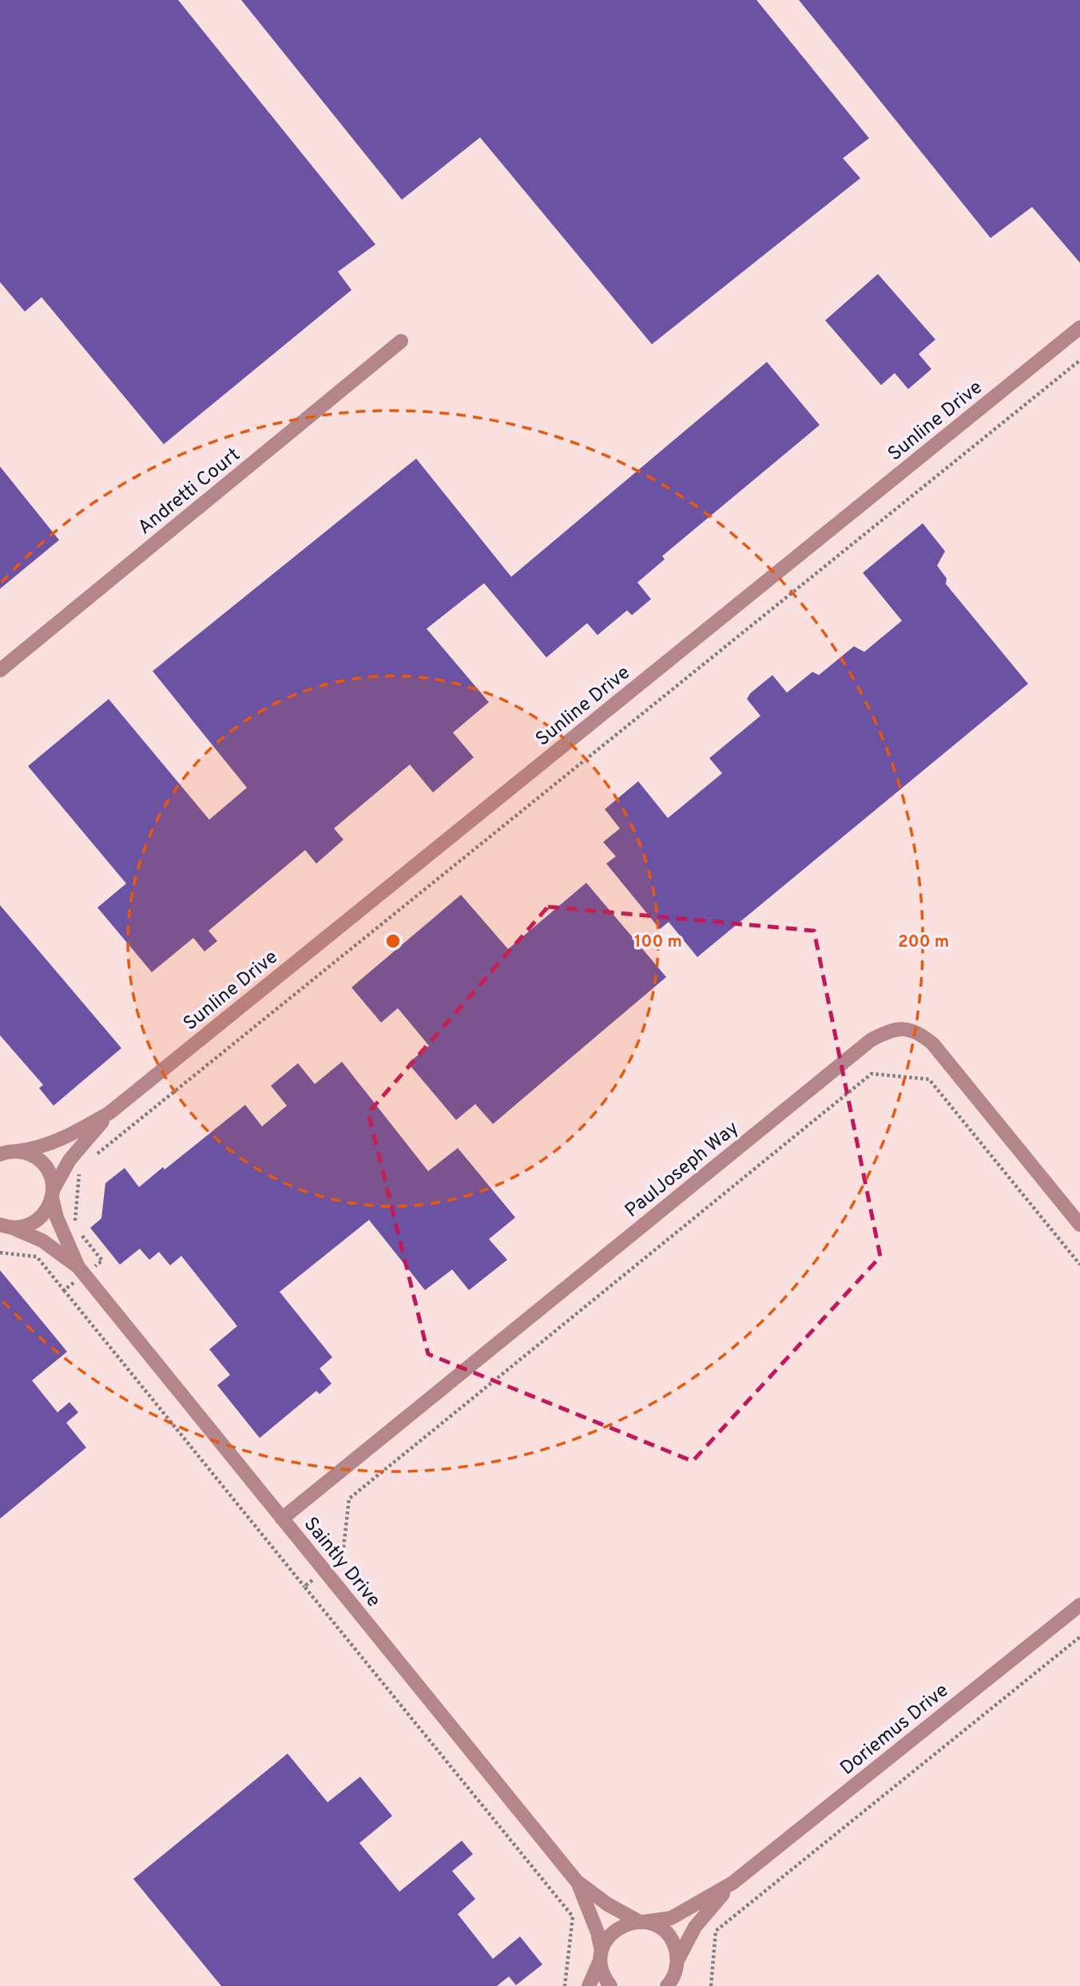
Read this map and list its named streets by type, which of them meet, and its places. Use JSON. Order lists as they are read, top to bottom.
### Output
{
  "streets": {
    "street": [
      "Sunline Drive",
      "Andretti Court",
      "PaulJoseph Way",
      "Saintly Drive",
      "Doriemus Drive"
    ]
  },
  "crossings": [
    ["Sunline Drive", "Saintly Drive"],
    ["PaulJoseph Way", "Saintly Drive"],
    ["Saintly Drive", "Doriemus Drive"]
  ],
  "rings": ["100 m", "200 m"]
}
